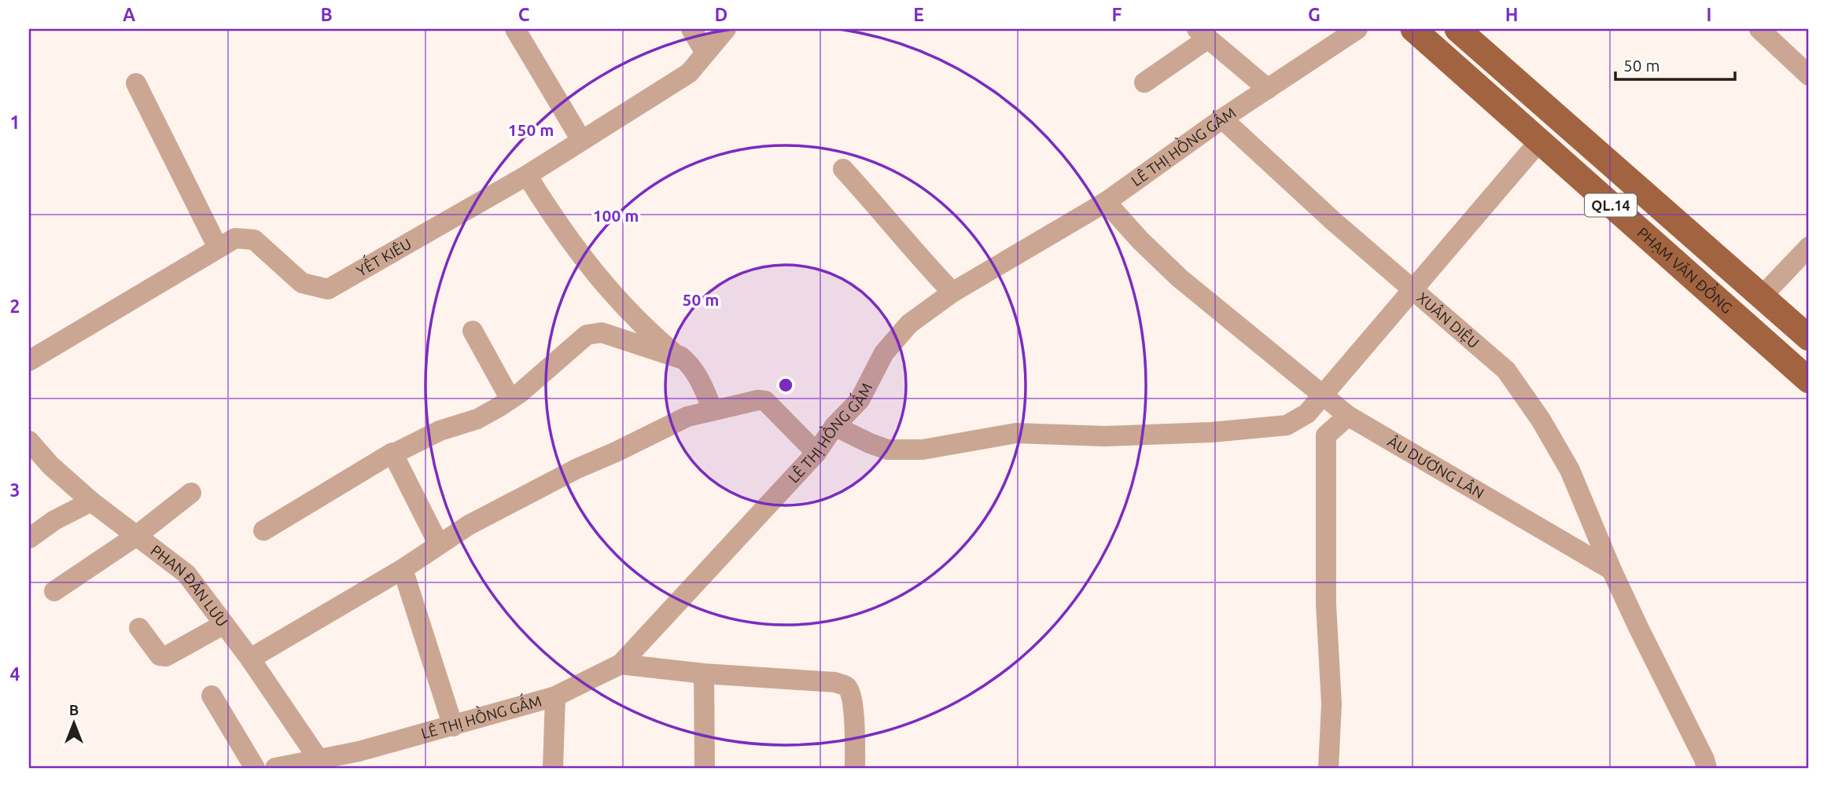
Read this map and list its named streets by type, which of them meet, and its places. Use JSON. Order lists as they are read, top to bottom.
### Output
{
  "streets": {
    "main road": ["QL.14", "PHẠM VĂN ĐỒNG"],
    "street": [
      "LÊ THỊ HỒNG GẤM",
      "YẾT KIÊU",
      "XUÂN DIỆU",
      "ÂU DƯƠNG LÂN",
      "PHAN ĐĂN LƯU"
    ]
  },
  "crossings": [
    ["LÊ THỊ HỒNG GẤM", "XUÂN DIỆU"],
    ["LÊ THỊ HỒNG GẤM", "ÂU DƯƠNG LÂN"],
    ["LÊ THỊ HỒNG GẤM", "PHAN ĐĂN LƯU"],
    ["XUÂN DIỆU", "ÂU DƯƠNG LÂN"]
  ],
  "scale_bar": "50 m",
  "north": "top",
  "grid": {
    "columns": [
      "A",
      "B",
      "C",
      "D",
      "E",
      "F",
      "G",
      "H",
      "I"
    ],
    "rows": [
      "1",
      "2",
      "3",
      "4"
    ]
  },
  "rings": ["150 m", "100 m", "50 m"]
}
